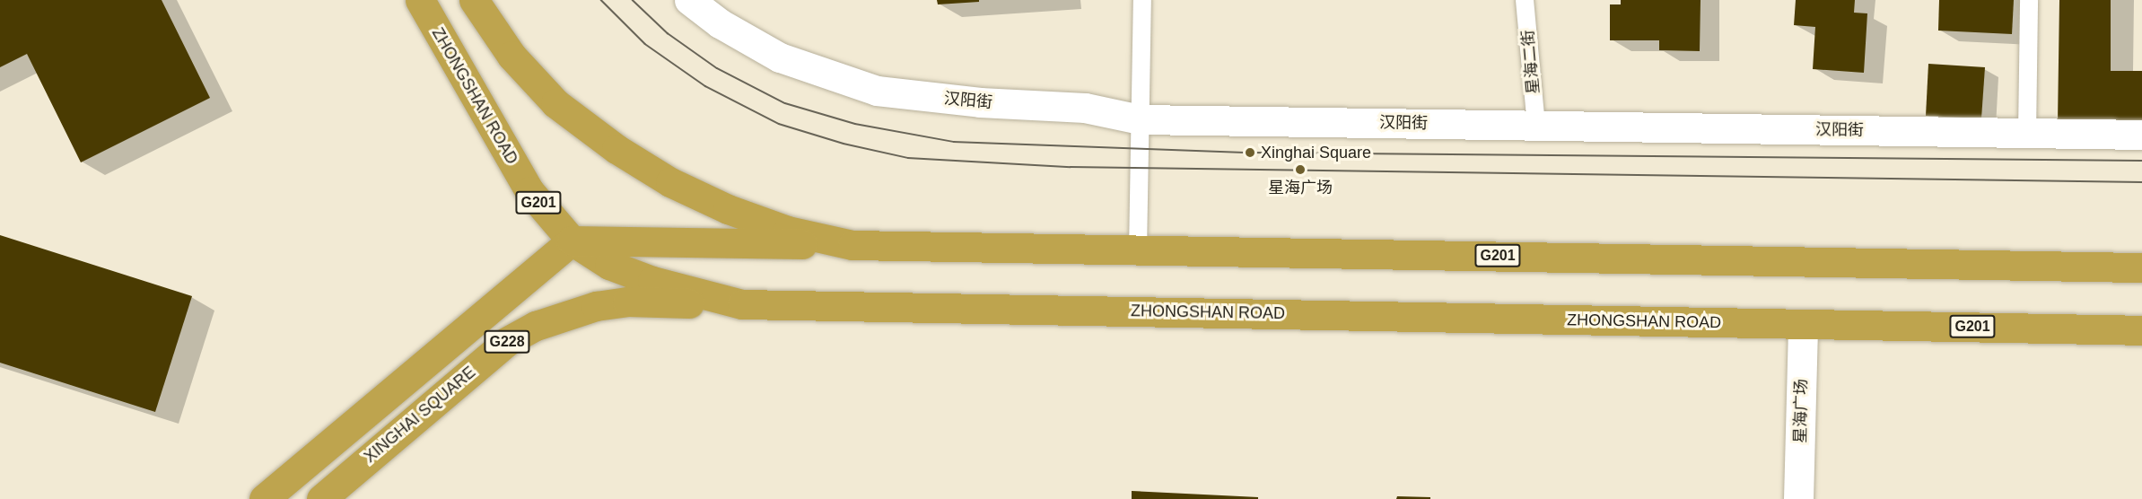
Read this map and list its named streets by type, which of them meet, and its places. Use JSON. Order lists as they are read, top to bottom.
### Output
{
  "streets": {
    "highway": [
      "ZHONGSHAN ROAD",
      "G201",
      "G228",
      "XINGHAI SQUARE"
    ],
    "street": ["汉阳街", "星海广场"],
    "lane": ["星海二街"]
  },
  "crossings": [
    ["星海二街", "汉阳街"],
    ["ZHONGSHAN ROAD", "G228"],
    ["ZHONGSHAN ROAD", "星海广场"],
    ["ZHONGSHAN ROAD", "XINGHAI SQUARE"]
  ],
  "places": ["Xinghai Square", "星海广场"]
}
